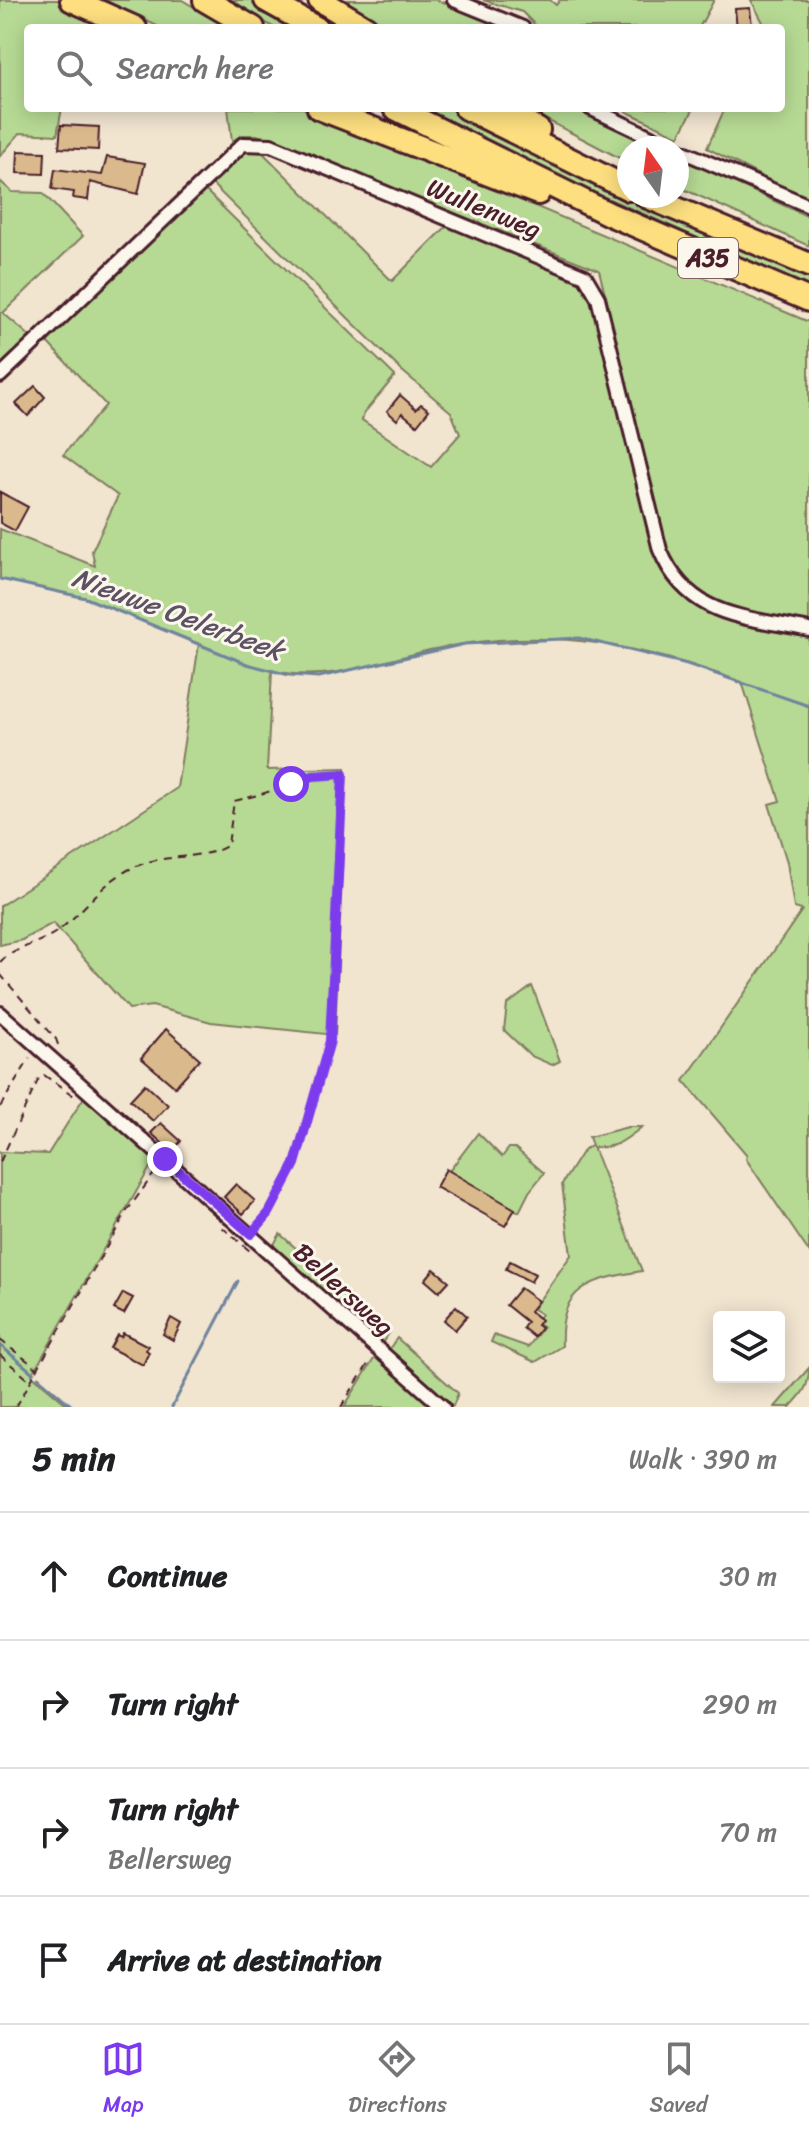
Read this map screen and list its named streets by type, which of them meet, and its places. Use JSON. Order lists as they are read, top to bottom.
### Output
{
  "streets": {
    "highway": ["A35"],
    "street": ["Wullenweg", "Bellersweg"]
  },
  "water": ["Nieuwe Oelerbeek"],
  "north": "top",
  "page": {
    "search": "Search here",
    "heading": ["5 min", "Walk · 390 m"],
    "list": [
      ["Continue", "30 m"],
      ["Turn right", "290 m"],
      ["Turn right", "Bellersweg", "70 m"],
      "Arrive at destination"
    ],
    "nav": ["Map", "Directions", "Saved"]
  }
}
